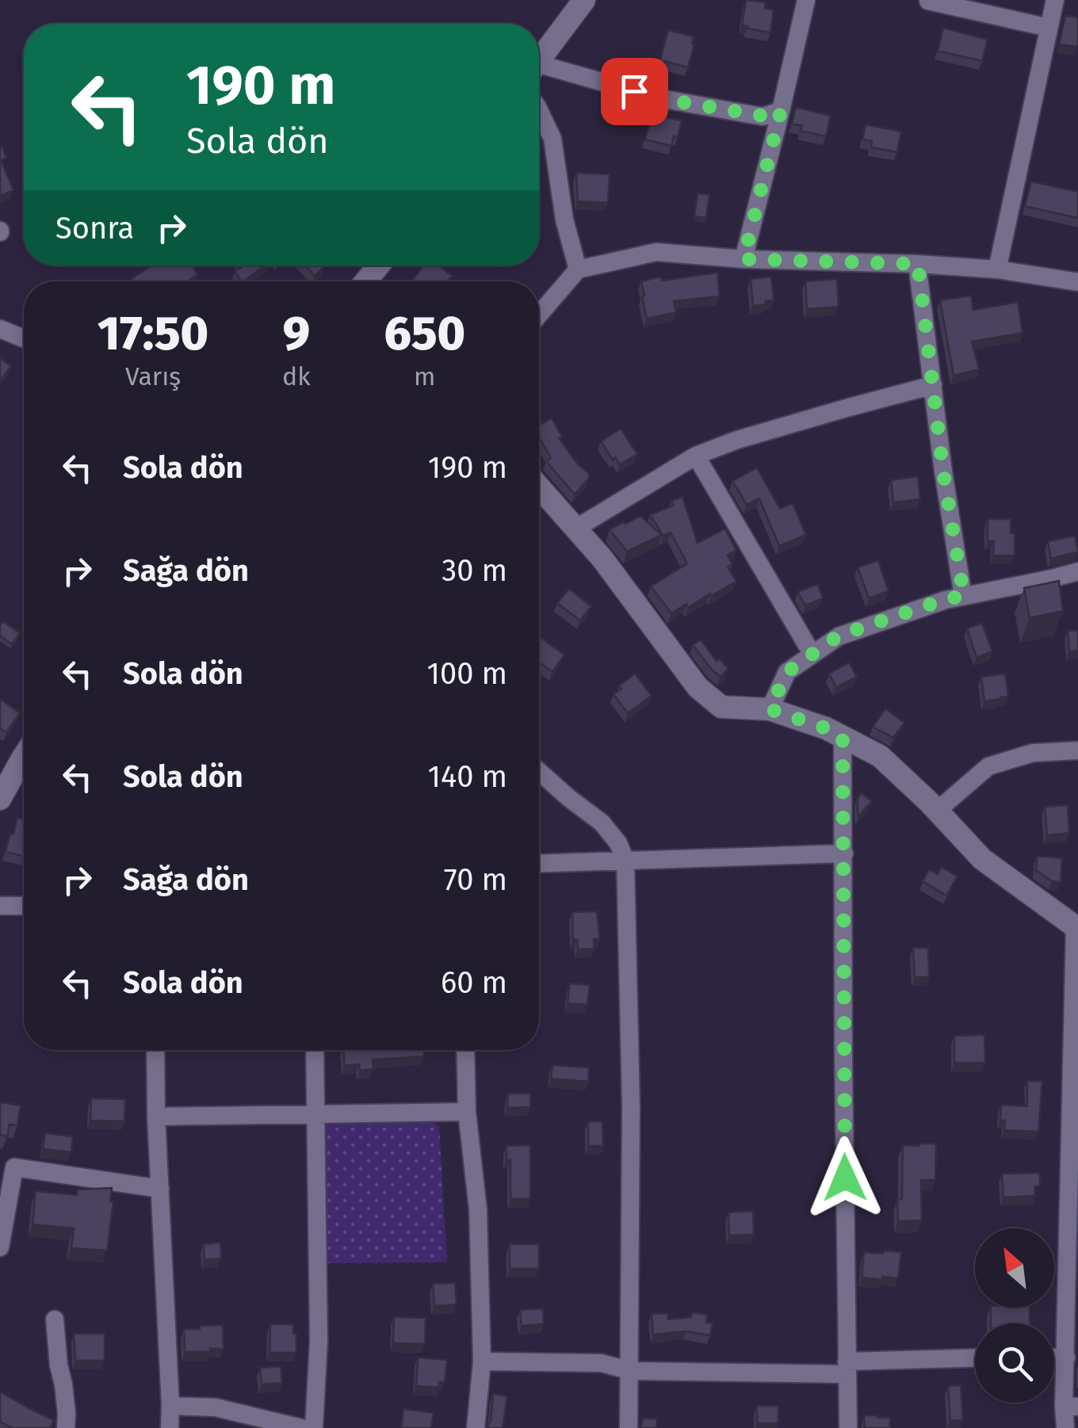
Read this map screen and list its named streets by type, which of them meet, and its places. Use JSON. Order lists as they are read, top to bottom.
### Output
{
  "north": "top left",
  "page": {
    "turn": ["190 m", "Sola dön"],
    "then": "Sonra",
    "eta": [
      "17:50",
      "Varış",
      "9",
      "dk",
      "650",
      "m"
    ],
    "list": [
      {
        "name": "Sola dön",
        "value": "190 m"
      },
      {
        "name": "Sağa dön",
        "value": "30 m"
      },
      {
        "name": "Sola dön",
        "value": "100 m"
      },
      {
        "name": "Sola dön",
        "value": "140 m"
      },
      {
        "name": "Sağa dön",
        "value": "70 m"
      },
      {
        "name": "Sola dön",
        "value": "60 m"
      }
    ]
  }
}
